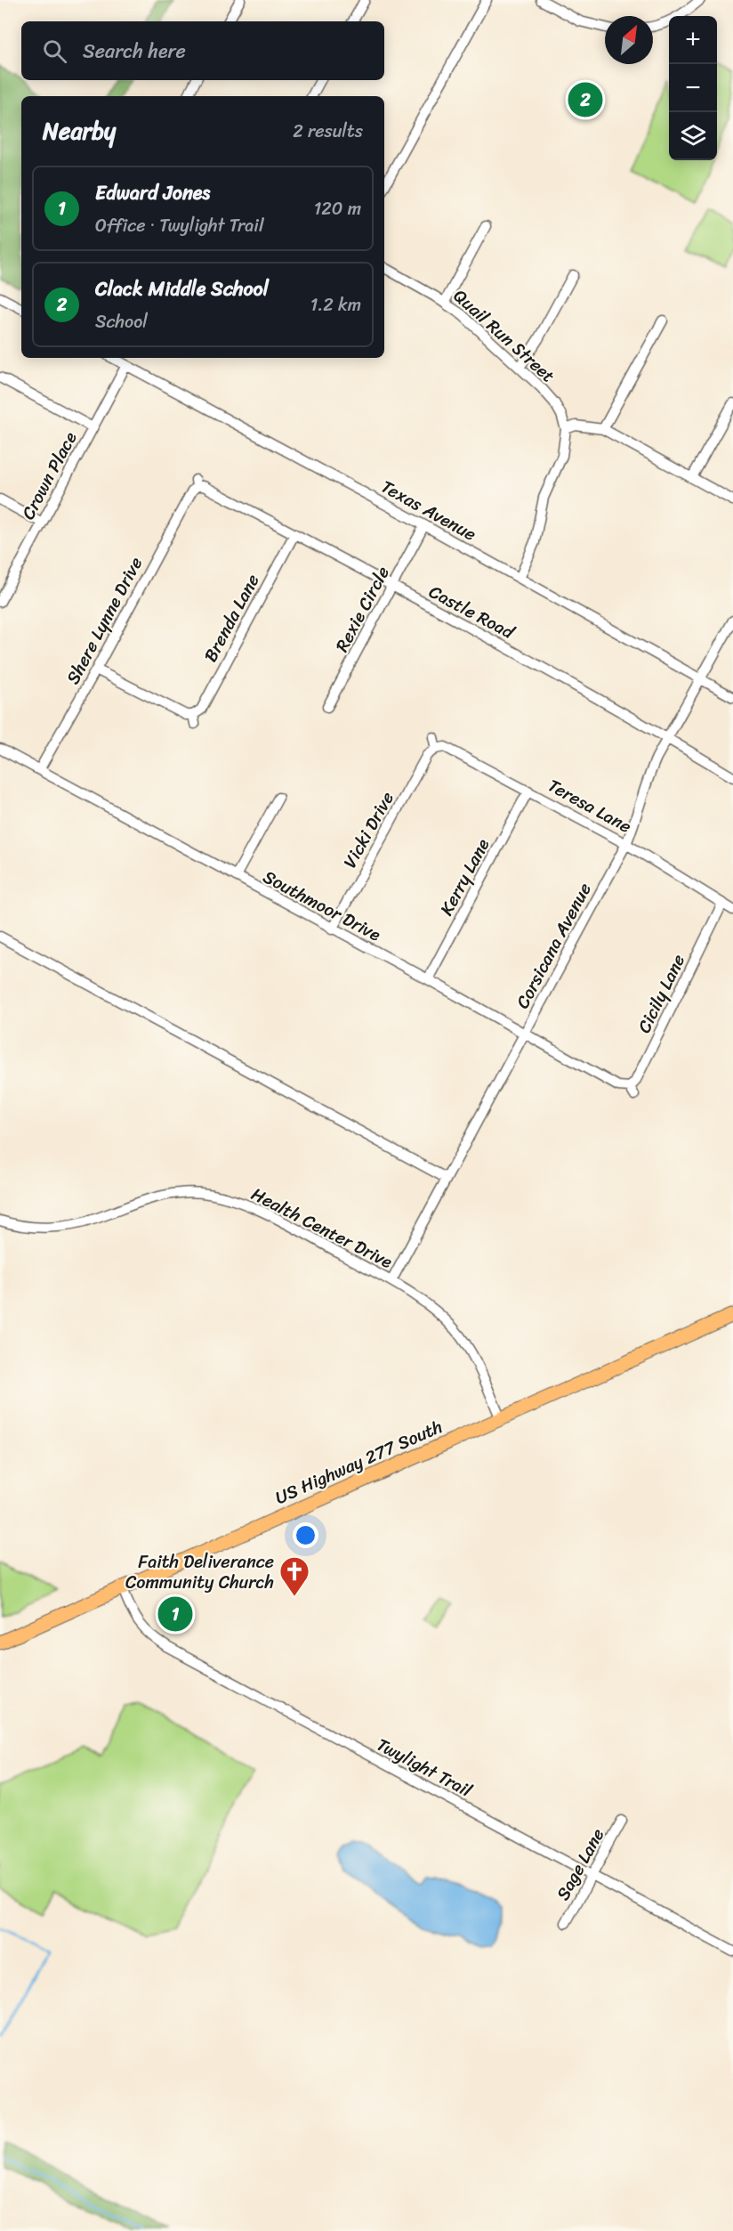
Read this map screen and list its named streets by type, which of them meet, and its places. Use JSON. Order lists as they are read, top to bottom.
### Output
{
  "streets": {
    "highway": ["US Highway 277 South"],
    "street": [
      "Quail Run Street",
      "Crown Place",
      "Texas Avenue",
      "Rexie Circle",
      "Castle Road",
      "Brenda Lane",
      "Shere Lynne Drive",
      "Teresa Lane",
      "Vicki Drive",
      "Kerry Lane",
      "Southmoor Drive",
      "Corsicana Avenue",
      "Cicily Lane",
      "Health Center Drive",
      "Twylight Trail",
      "Sage Lane"
    ]
  },
  "crossings": [
    ["Crown Place", "Texas Avenue"],
    ["Texas Avenue", "Rexie Circle"],
    ["Texas Avenue", "Corsicana Avenue"],
    ["Rexie Circle", "Castle Road"],
    ["Castle Road", "Brenda Lane"],
    ["Castle Road", "Shere Lynne Drive"],
    ["Castle Road", "Corsicana Avenue"],
    ["Brenda Lane", "Shere Lynne Drive"],
    ["Shere Lynne Drive", "Southmoor Drive"],
    ["Teresa Lane", "Vicki Drive"],
    ["Teresa Lane", "Kerry Lane"],
    ["Teresa Lane", "Corsicana Avenue"],
    ["Teresa Lane", "Cicily Lane"],
    ["Vicki Drive", "Southmoor Drive"],
    ["Kerry Lane", "Southmoor Drive"],
    ["Southmoor Drive", "Corsicana Avenue"],
    ["Southmoor Drive", "Cicily Lane"],
    ["Corsicana Avenue", "Health Center Drive"],
    ["Health Center Drive", "US Highway 277 South"],
    ["US Highway 277 South", "Twylight Trail"],
    ["Twylight Trail", "Sage Lane"]
  ],
  "places": {
    "church": ["Faith Deliverance Community Church"]
  },
  "north": "top right",
  "page": {
    "map_buttons": ["+", "−"],
    "search": "Search here",
    "pins": ["2", "1"],
    "heading": ["Nearby", "2 results"],
    "list": [
      {
        "mark": "1",
        "name": "Edward Jones",
        "note": "Office · Twylight Trail",
        "value": "120 m"
      },
      {
        "mark": "2",
        "name": "Clack Middle School",
        "note": "School",
        "value": "1.2 km"
      }
    ]
  }
}
